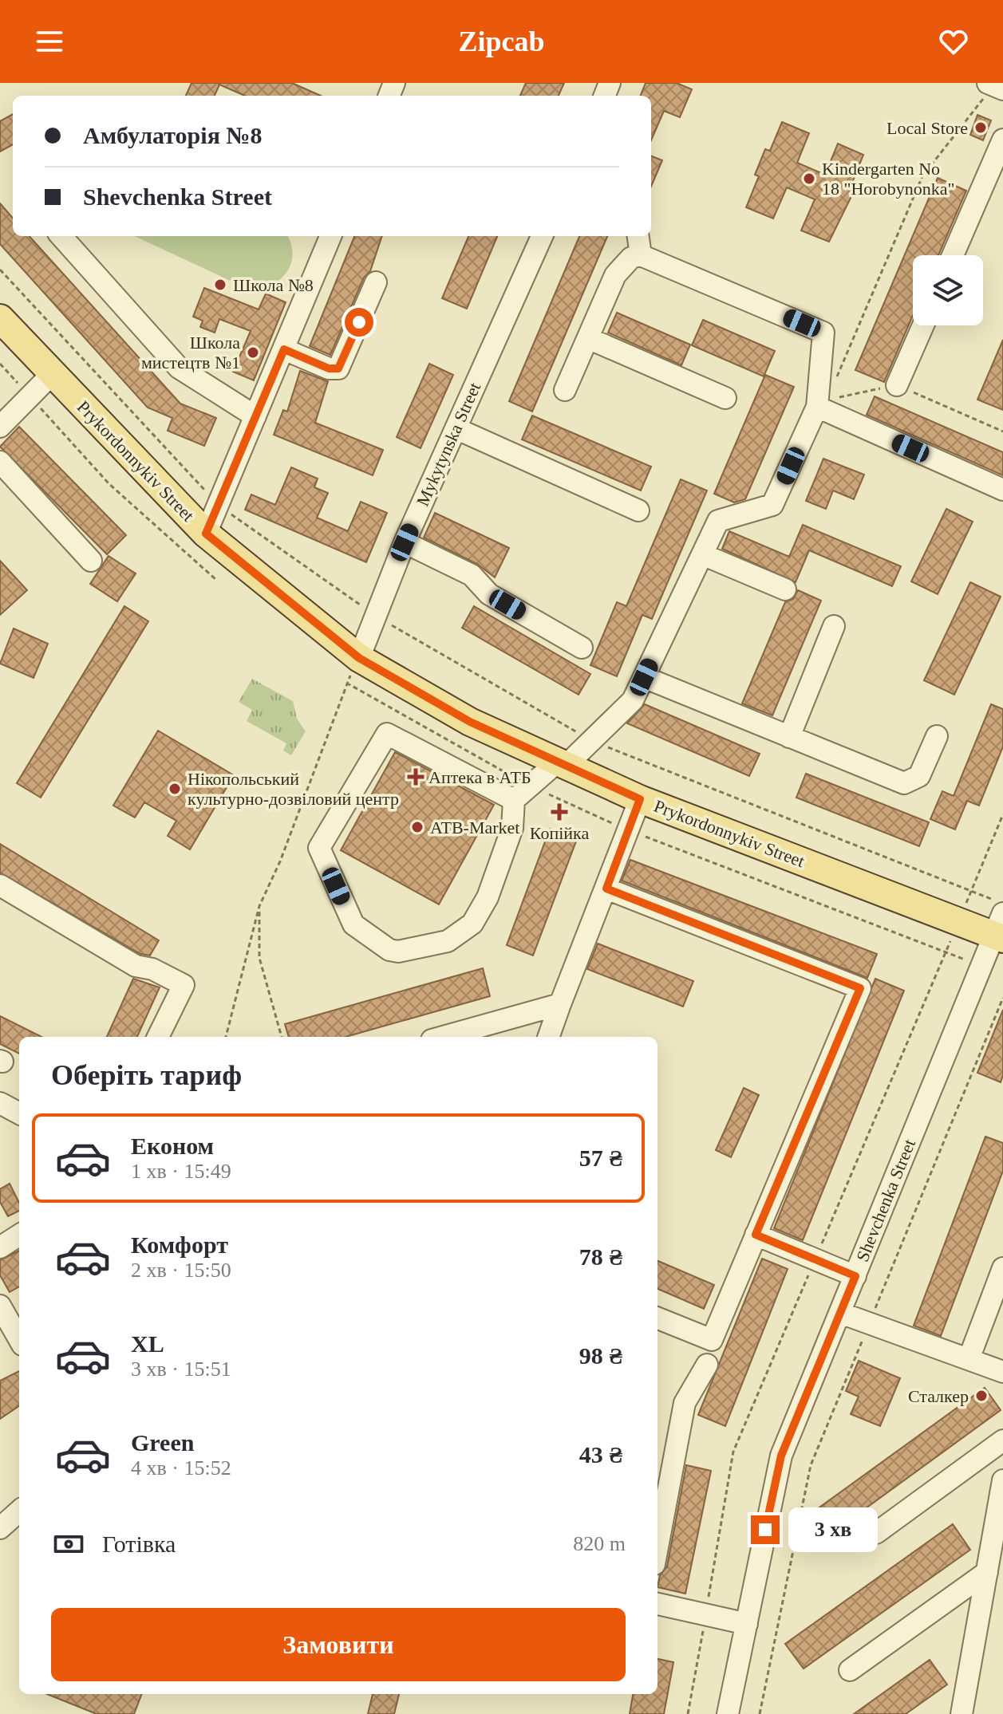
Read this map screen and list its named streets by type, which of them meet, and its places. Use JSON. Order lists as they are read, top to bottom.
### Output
{
  "streets": {
    "main road": ["Prykordonnykiv Street"],
    "street": ["Mykytynska Street", "Shevchenka Street"]
  },
  "crossings": [
    ["Mykytynska Street", "Prykordonnykiv Street"],
    ["Prykordonnykiv Street", "Shevchenka Street"]
  ],
  "places": {
    "other": [
      "Local Store",
      "Kindergarten No 18 \"Horobynonka\"",
      "Школа №8",
      "Школа мистецтв №1",
      "Нікопольський культурно-дозвіловий центр",
      "ATB-Market",
      "Сталкер"
    ],
    "health": ["Аптека в АТБ", "Копійка"]
  },
  "page": {
    "header": "Zipcab",
    "banner": ["Амбулаторія №8", "Shevchenka Street"],
    "heading": "Оберіть тариф",
    "list": [
      {
        "name": "Економ",
        "note": "1 хв · 15:49",
        "value": "57 ₴"
      },
      {
        "name": "Комфорт",
        "note": "2 хв · 15:50",
        "value": "78 ₴"
      },
      {
        "name": "XL",
        "note": "3 хв · 15:51",
        "value": "98 ₴"
      },
      {
        "name": "Green",
        "note": "4 хв · 15:52",
        "value": "43 ₴"
      }
    ],
    "bubble": "3 хв",
    "pay": ["Готівка", "820 m"],
    "buttons": "Замовити"
  }
}
